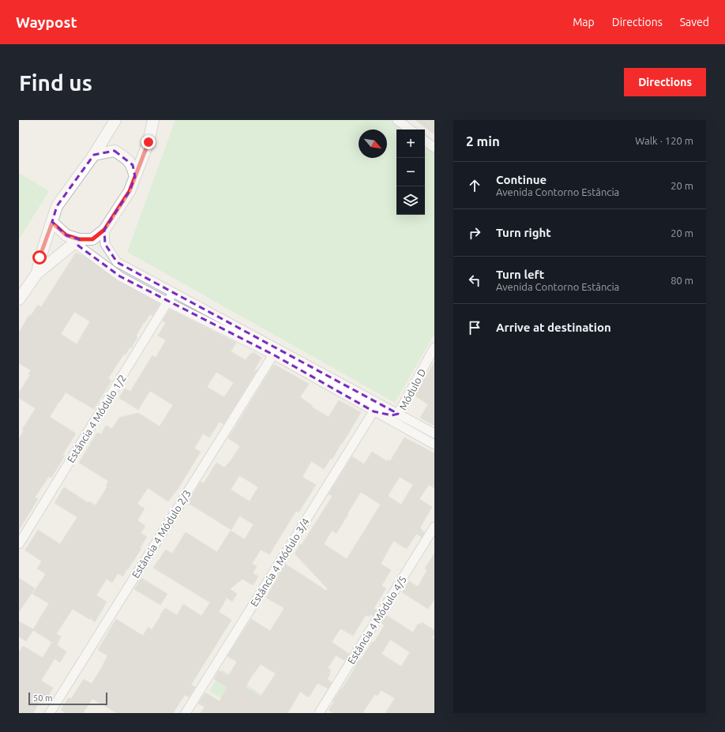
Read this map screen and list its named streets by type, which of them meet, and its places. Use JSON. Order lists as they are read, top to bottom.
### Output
{
  "streets": {
    "street": [
      "Módulo D",
      "Estância 4 Módulo 1/2",
      "Estância 4 Módulo 2/3",
      "Estância 4 Módulo 3/4",
      "Estância 4 Módulo 4/5"
    ]
  },
  "scale_bar": "50 m",
  "north": "bottom right",
  "page": {
    "header": "Waypost",
    "nav": ["Map", "Directions", "Saved"],
    "buttons": "Directions",
    "title": "Find us",
    "heading": ["2 min", "Walk · 120 m"],
    "map_buttons": ["+", "−"],
    "list": [
      ["Continue", "Avenida Contorno Estância", "20 m"],
      ["Turn right", "20 m"],
      ["Turn left", "Avenida Contorno Estância", "80 m"],
      "Arrive at destination"
    ],
    "scale": "50 m"
  }
}
